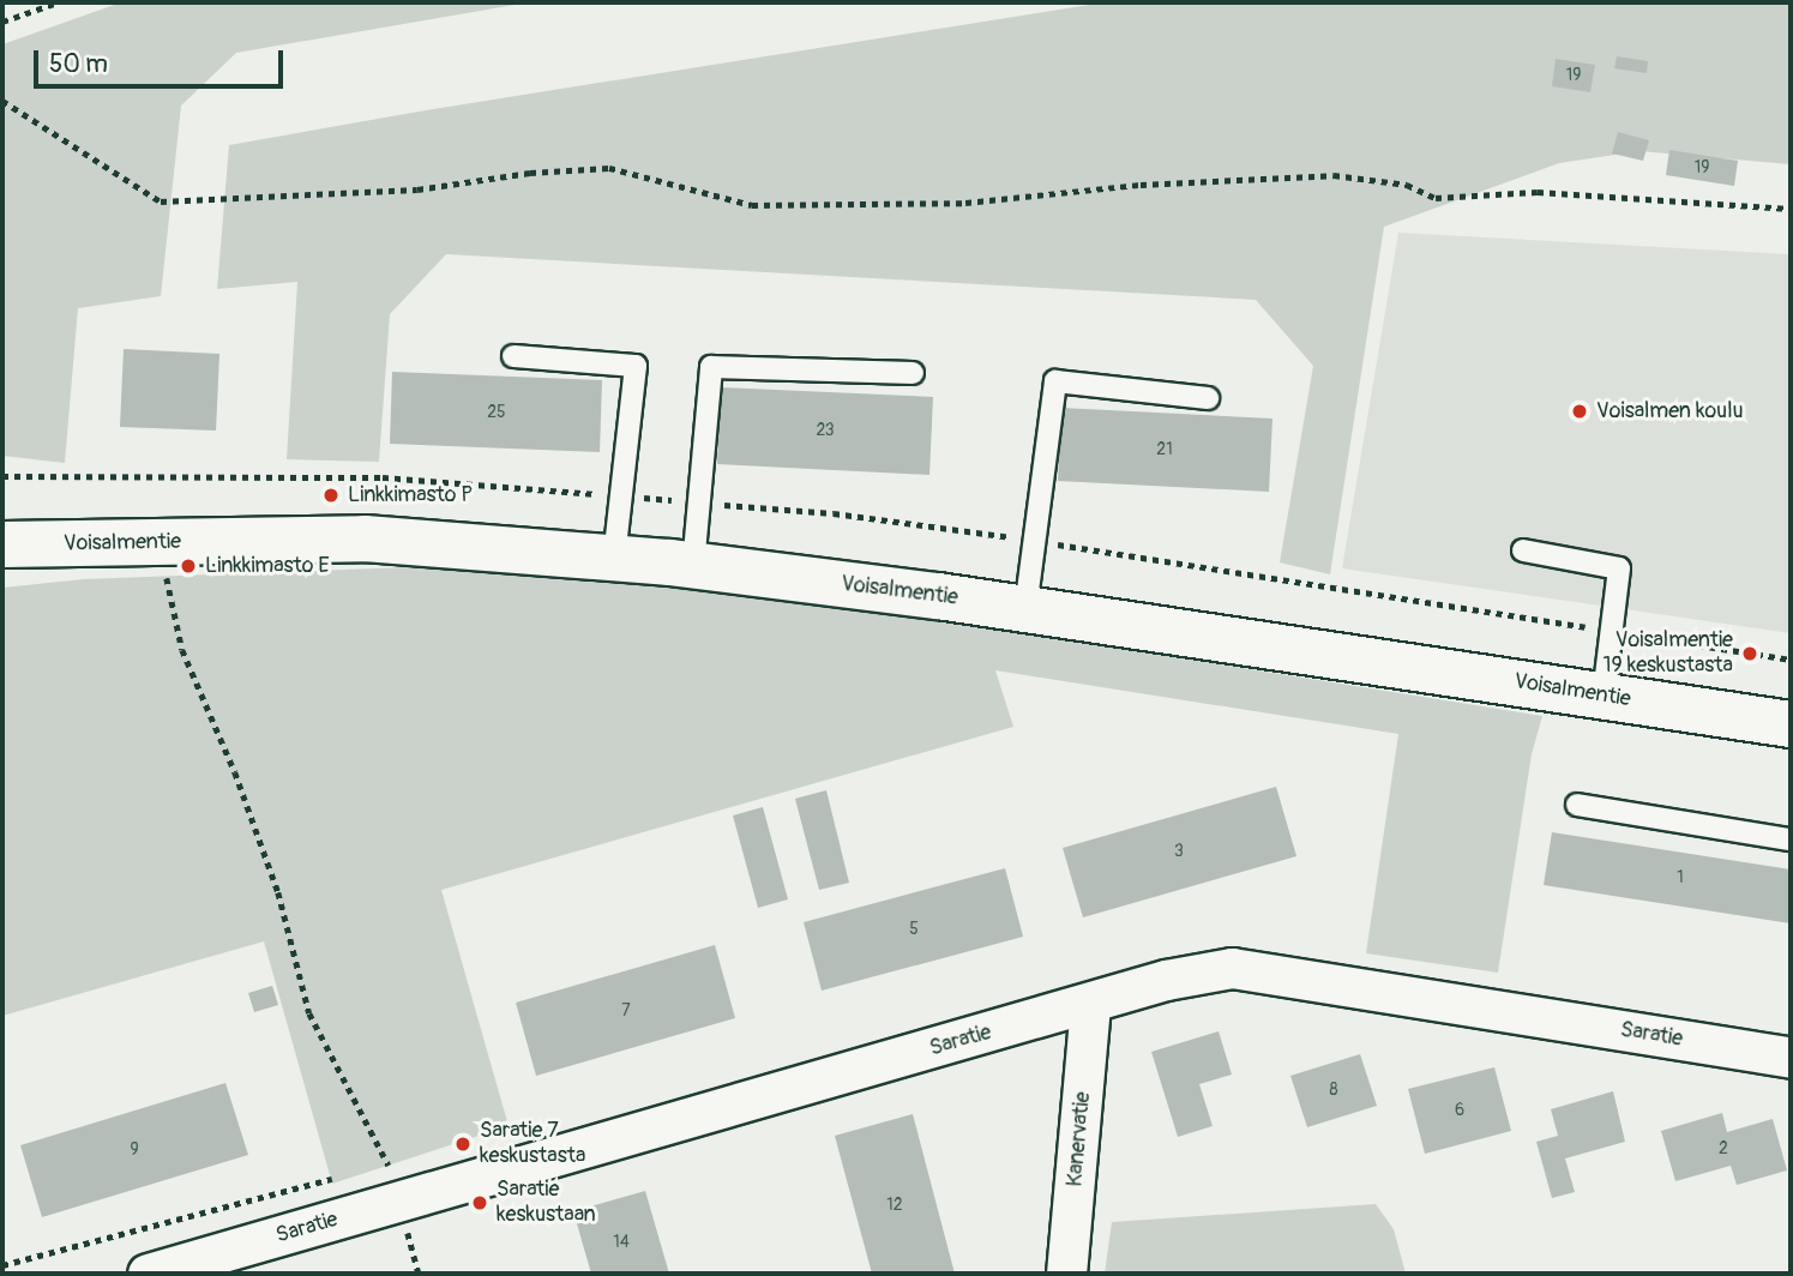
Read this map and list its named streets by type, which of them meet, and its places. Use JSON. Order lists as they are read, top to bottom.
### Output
{
  "streets": {
    "street": ["Voisalmentie", "Saratie", "Kanervatie"]
  },
  "crossings": [
    ["Saratie", "Kanervatie"]
  ],
  "places": [
    "Voisalmen koulu",
    "Linkkimasto P",
    "Linkkimasto E",
    "Voisalmentie 19 keskustasta",
    "Saratie 7 keskustasta",
    "Saratie keskustaan"
  ],
  "house_numbers": [
    "19",
    "19",
    "25",
    "23",
    "21",
    "3",
    "1",
    "5",
    "7",
    "8",
    "6",
    "2",
    "9",
    "12",
    "14"
  ],
  "scale_bar": "50 m"
}
